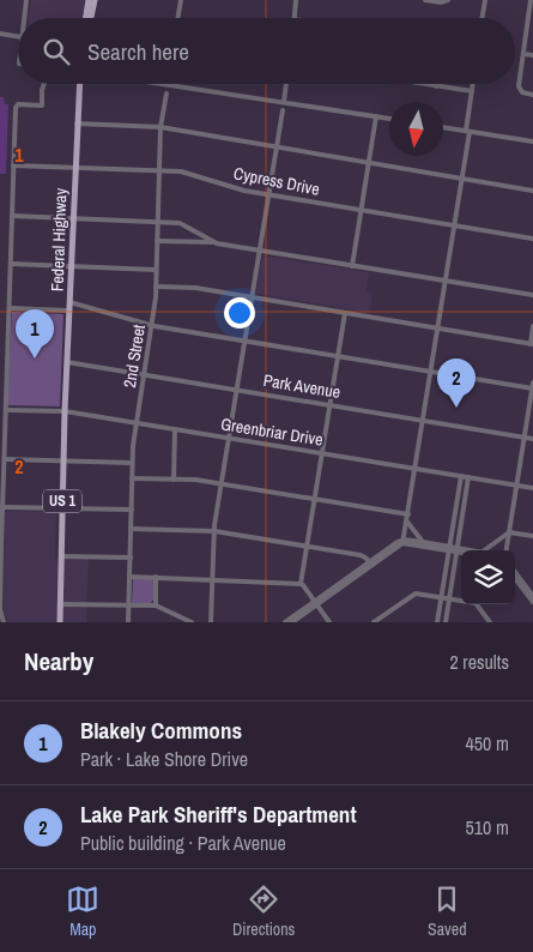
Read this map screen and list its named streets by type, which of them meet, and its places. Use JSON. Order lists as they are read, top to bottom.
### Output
{
  "streets": {
    "main road": ["Federal Highway", "US 1"],
    "street": [
      "Cypress Drive",
      "2nd Street",
      "Park Avenue",
      "Greenbriar Drive"
    ]
  },
  "crossings": [
    ["Cypress Drive", "Federal Highway"],
    ["Cypress Drive", "2nd Street"],
    ["Federal Highway", "Park Avenue"],
    ["Federal Highway", "Greenbriar Drive"],
    ["2nd Street", "Park Avenue"],
    ["2nd Street", "Greenbriar Drive"]
  ],
  "north": "bottom",
  "page": {
    "search": "Search here",
    "pins": ["1", "2"],
    "heading": ["Nearby", "2 results"],
    "list": [
      {
        "mark": "1",
        "name": "Blakely Commons",
        "note": "Park · Lake Shore Drive",
        "value": "450 m"
      },
      {
        "mark": "2",
        "name": "Lake Park Sheriff's Department",
        "note": "Public building · Park Avenue",
        "value": "510 m"
      }
    ],
    "nav": ["Map", "Directions", "Saved"]
  },
  "grid": {
    "rows": ["1", "2"]
  }
}
